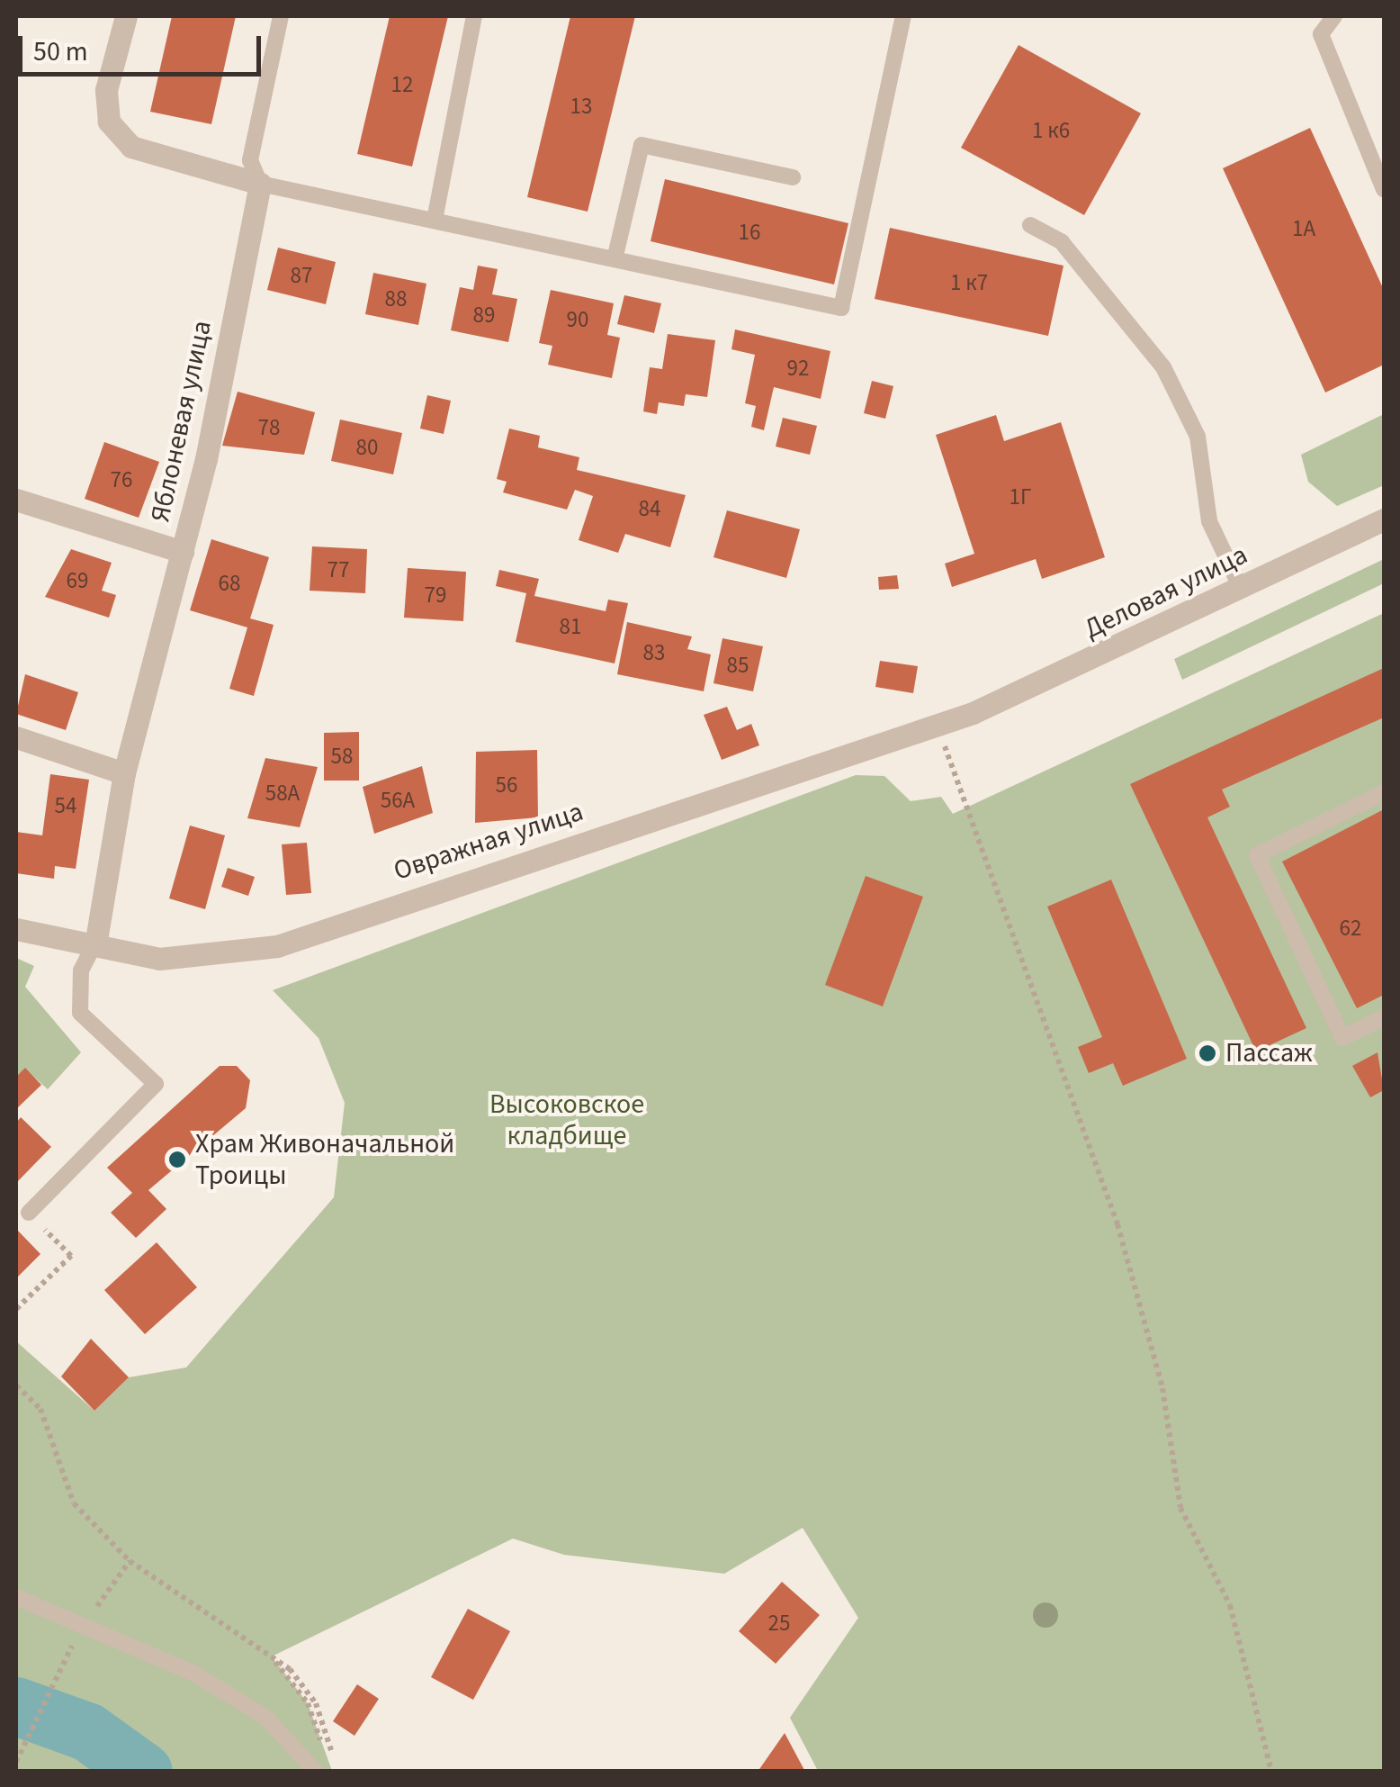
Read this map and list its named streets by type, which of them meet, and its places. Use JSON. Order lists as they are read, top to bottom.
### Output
{
  "streets": {
    "street": ["Яблоневая улица", "Деловая улица", "Овражная улица"]
  },
  "crossings": [
    ["Яблоневая улица", "Овражная улица"],
    ["Деловая улица", "Овражная улица"]
  ],
  "parks": ["Высоковское кладбище"],
  "places": ["Пассаж", "Храм Живоначальной Троицы"],
  "house_numbers": [
    "12",
    "13",
    "1 к6",
    "1А",
    "16",
    "87",
    "1 к7",
    "88",
    "89",
    "90",
    "92",
    "78",
    "80",
    "76",
    "1Г",
    "84",
    "77",
    "69",
    "68",
    "79",
    "81",
    "83",
    "85",
    "58",
    "56",
    "58А",
    "56А",
    "54",
    "62",
    "25"
  ],
  "scale_bar": "50 m"
}
